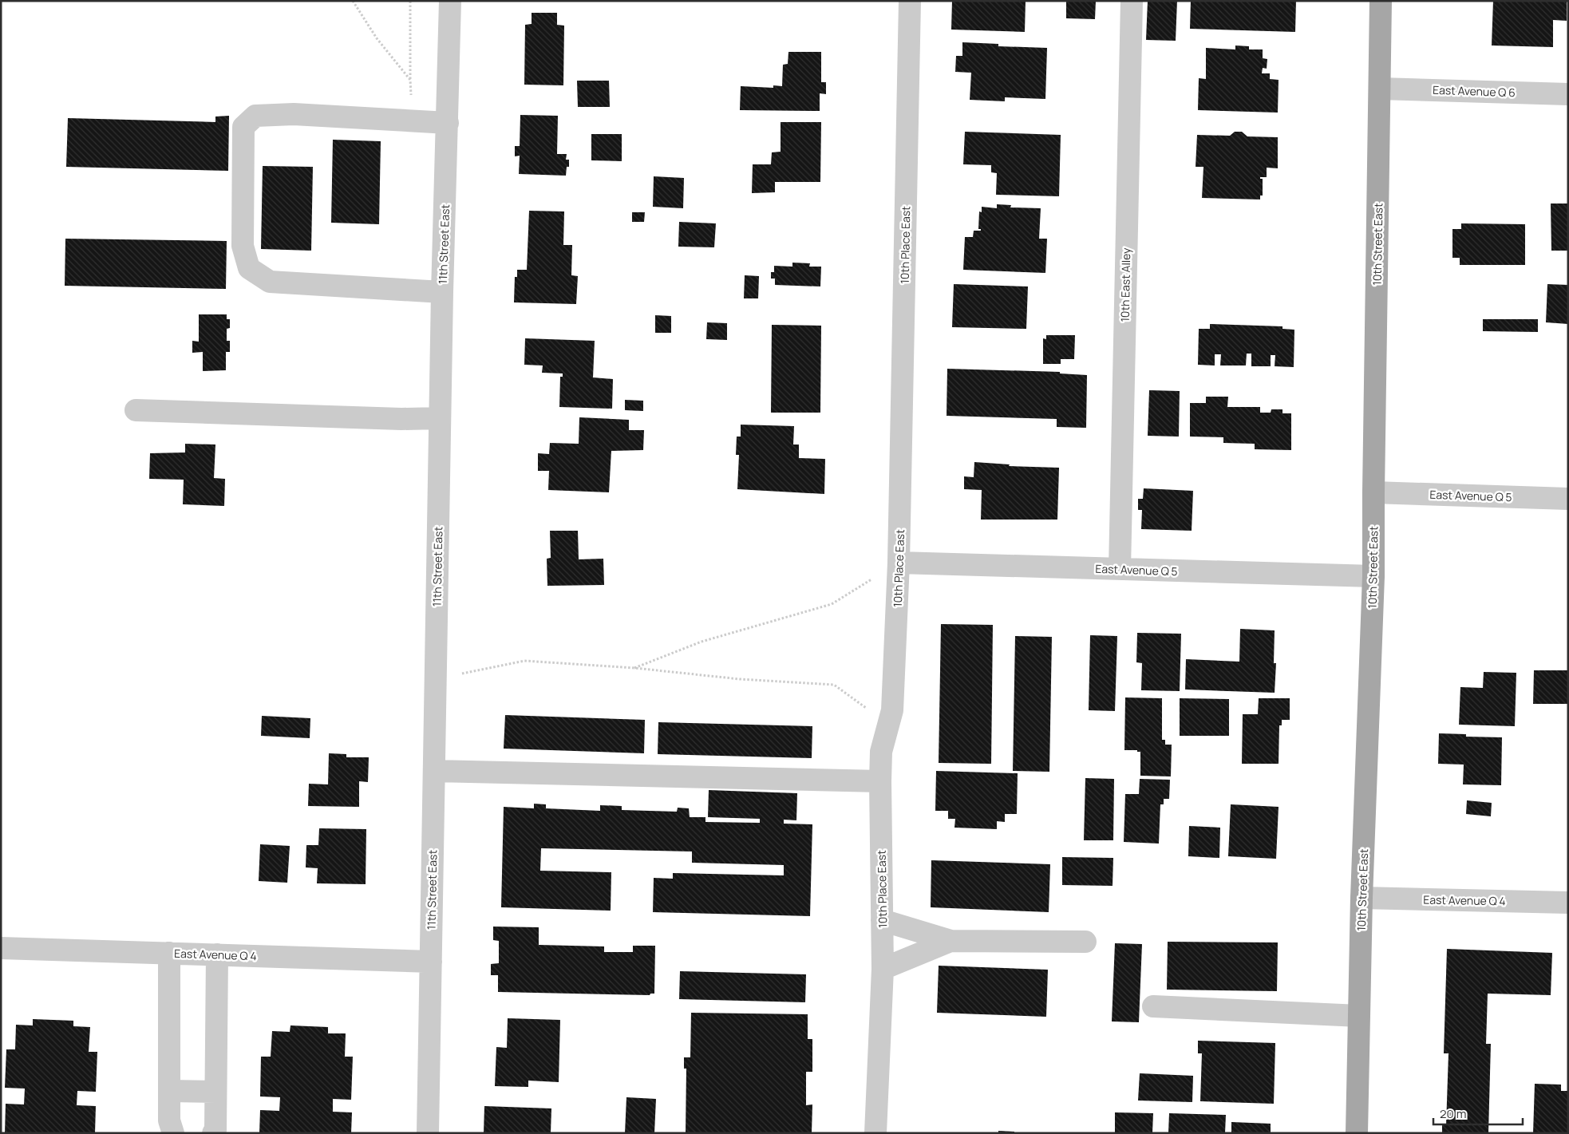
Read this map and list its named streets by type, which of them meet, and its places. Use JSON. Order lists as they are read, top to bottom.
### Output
{
  "streets": {
    "main road": ["10th Street East"],
    "street": [
      "East Avenue Q 6",
      "11th Street East",
      "10th Place East",
      "10th East Alley",
      "East Avenue Q 5",
      "East Avenue Q 4"
    ]
  },
  "crossings": [
    ["East Avenue Q 6", "10th Street East"],
    ["11th Street East", "East Avenue Q 4"],
    ["10th Street East", "East Avenue Q 5"],
    ["10th Street East", "East Avenue Q 4"],
    ["10th Place East", "East Avenue Q 5"],
    ["10th East Alley", "East Avenue Q 5"]
  ],
  "scale_bar": "20 m"
}
